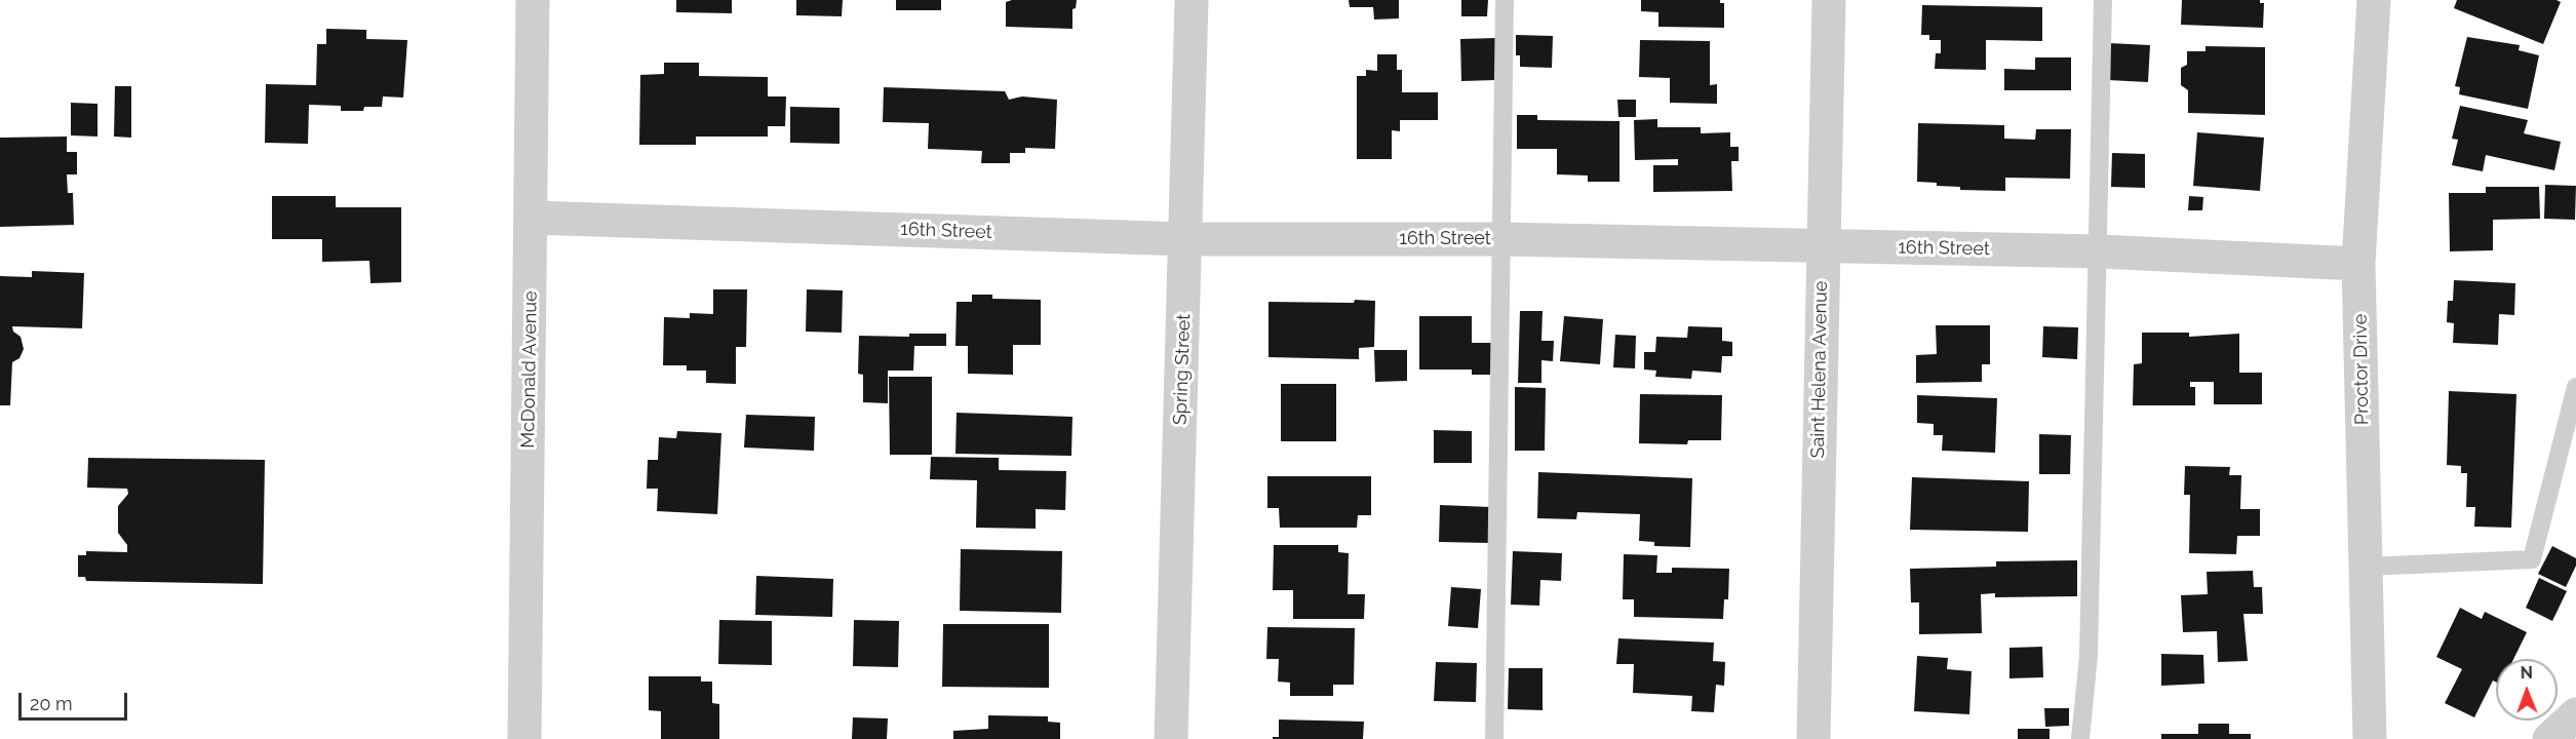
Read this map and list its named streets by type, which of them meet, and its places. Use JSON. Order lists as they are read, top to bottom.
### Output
{
  "streets": {
    "street": [
      "16th Street",
      "McDonald Avenue",
      "Spring Street",
      "Saint Helena Avenue",
      "Proctor Drive"
    ]
  },
  "crossings": [
    ["16th Street", "McDonald Avenue"],
    ["16th Street", "Spring Street"],
    ["16th Street", "Saint Helena Avenue"],
    ["16th Street", "Proctor Drive"]
  ],
  "scale_bar": "20 m",
  "north": "top"
}
